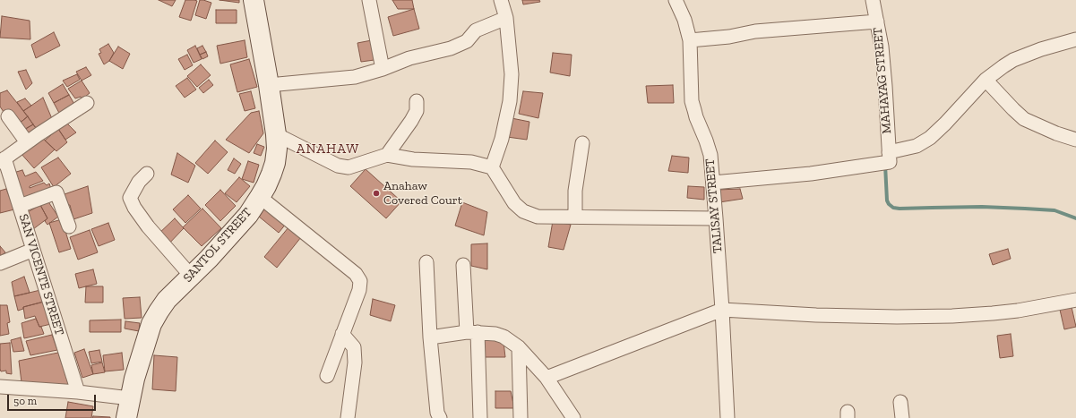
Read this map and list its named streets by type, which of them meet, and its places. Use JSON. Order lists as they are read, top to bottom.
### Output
{
  "streets": {
    "main road": ["SANTOL STREET"],
    "street": ["MAHAYAG STREET", "TALISAY STREET", "SAN VICENTE STREET"]
  },
  "districts": ["ANAHAW"],
  "places": ["Anahaw Covered Court"],
  "scale_bar": "50 m"
}
